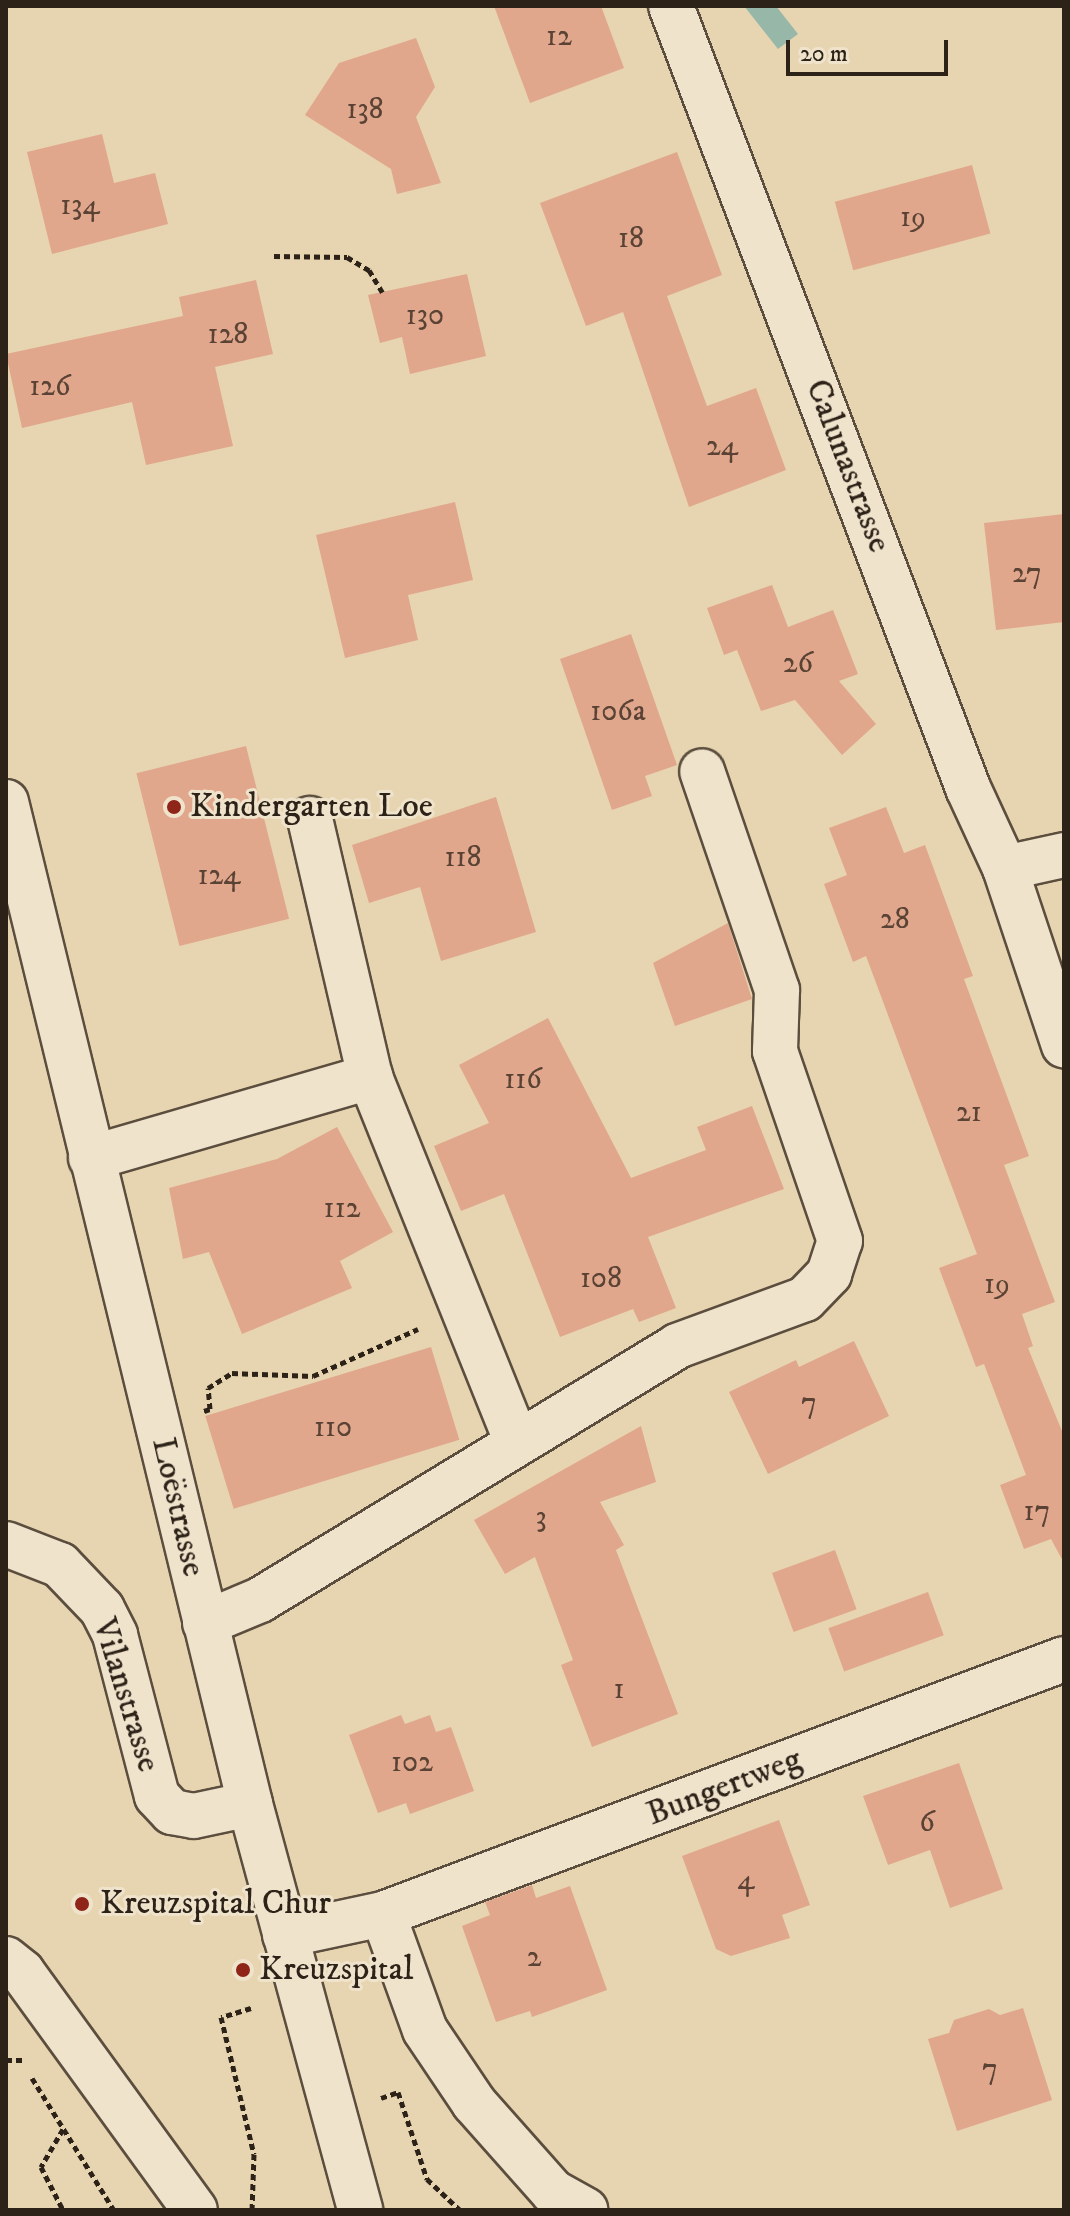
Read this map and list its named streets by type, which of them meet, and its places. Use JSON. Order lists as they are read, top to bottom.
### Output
{
  "streets": {
    "street": [
      "Calunastrasse",
      "Loëstrasse",
      "Vilanstrasse",
      "Bungertweg"
    ]
  },
  "crossings": [
    ["Loëstrasse", "Vilanstrasse"],
    ["Loëstrasse", "Bungertweg"]
  ],
  "places": ["Kindergarten Loe", "Kreuzspital Chur", "Kreuzspital"],
  "house_numbers": [
    "12",
    "138",
    "134",
    "19",
    "18",
    "130",
    "128",
    "126",
    "24",
    "27",
    "26",
    "106a",
    "118",
    "124",
    "28",
    "116",
    "21",
    "112",
    "108",
    "19",
    "7",
    "110",
    "17",
    "3",
    "1",
    "102",
    "6",
    "4",
    "2",
    "7"
  ],
  "scale_bar": "20 m"
}
